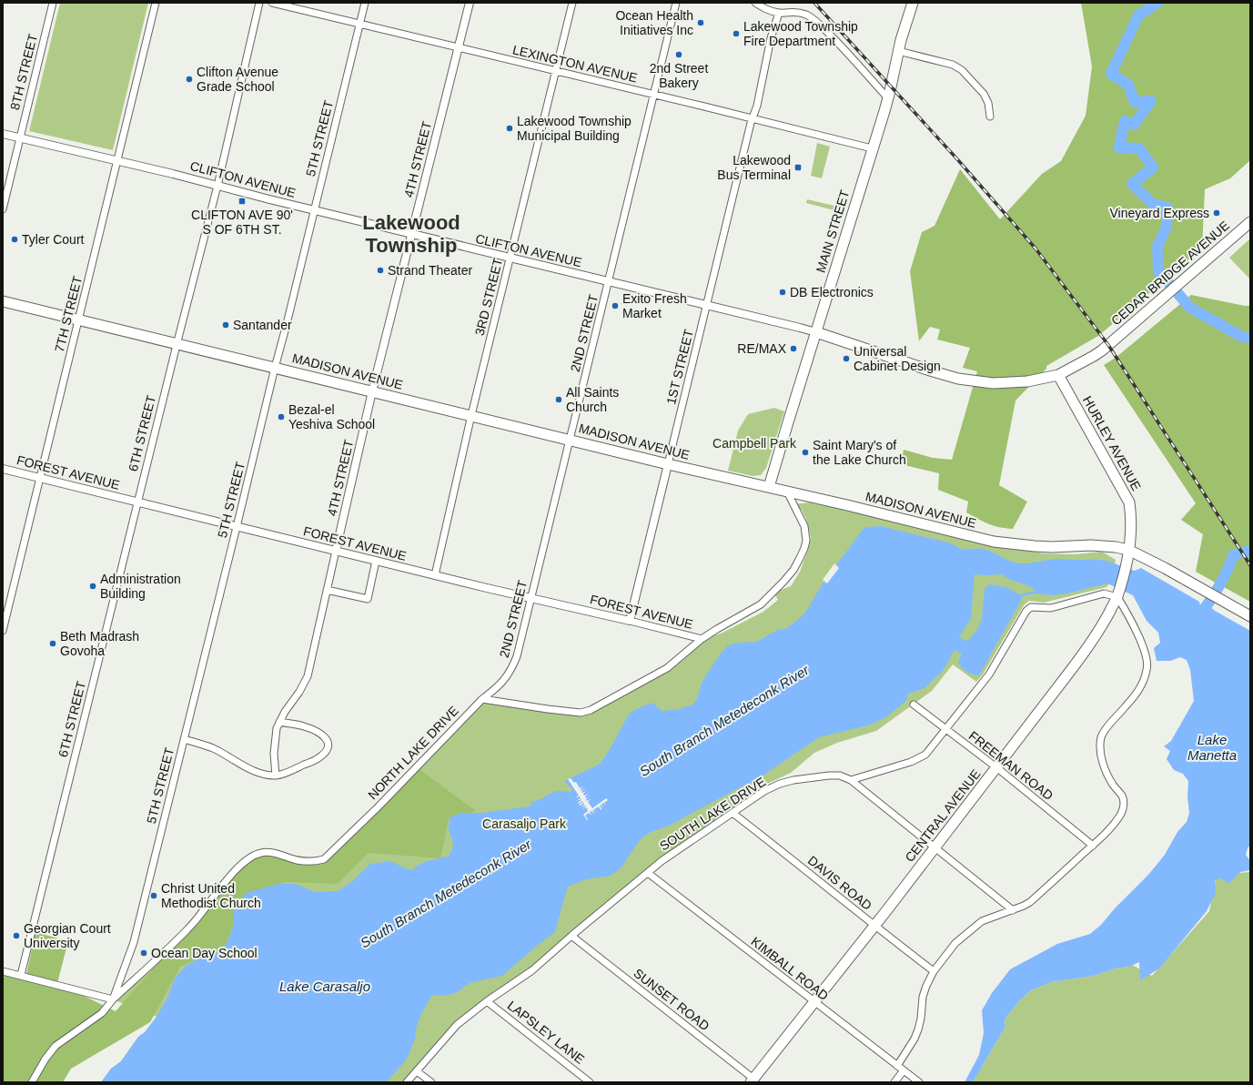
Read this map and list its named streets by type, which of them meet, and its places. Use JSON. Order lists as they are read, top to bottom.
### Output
{
  "streets": {
    "main road": [
      "MAIN STREET",
      "CEDAR BRIDGE AVENUE",
      "MADISON AVENUE",
      "HURLEY AVENUE",
      "CENTRAL AVENUE"
    ],
    "street": [
      "LEXINGTON AVENUE",
      "8TH STREET",
      "5TH STREET",
      "4TH STREET",
      "CLIFTON AVENUE",
      "3RD STREET",
      "7TH STREET",
      "2ND STREET",
      "1ST STREET",
      "6TH STREET",
      "FOREST AVENUE",
      "NORTH LAKE DRIVE",
      "FREEMAN ROAD",
      "SOUTH LAKE DRIVE",
      "DAVIS ROAD",
      "KIMBALL ROAD",
      "SUNSET ROAD",
      "LAPSLEY LANE"
    ]
  },
  "crossings": [
    ["LEXINGTON AVENUE", "5TH STREET"],
    ["LEXINGTON AVENUE", "4TH STREET"],
    ["LEXINGTON AVENUE", "MAIN STREET"],
    ["LEXINGTON AVENUE", "3RD STREET"],
    ["LEXINGTON AVENUE", "2ND STREET"],
    ["LEXINGTON AVENUE", "1ST STREET"],
    ["8TH STREET", "CLIFTON AVENUE"],
    ["5TH STREET", "CLIFTON AVENUE"],
    ["5TH STREET", "MADISON AVENUE"],
    ["5TH STREET", "FOREST AVENUE"],
    ["5TH STREET", "NORTH LAKE DRIVE"],
    ["4TH STREET", "CLIFTON AVENUE"],
    ["4TH STREET", "MADISON AVENUE"],
    ["4TH STREET", "FOREST AVENUE"],
    ["CLIFTON AVENUE", "MAIN STREET"],
    ["CLIFTON AVENUE", "CEDAR BRIDGE AVENUE"],
    ["CLIFTON AVENUE", "3RD STREET"],
    ["CLIFTON AVENUE", "7TH STREET"],
    ["CLIFTON AVENUE", "2ND STREET"],
    ["CLIFTON AVENUE", "1ST STREET"],
    ["CLIFTON AVENUE", "6TH STREET"],
    ["MAIN STREET", "CEDAR BRIDGE AVENUE"],
    ["MAIN STREET", "MADISON AVENUE"],
    ["CEDAR BRIDGE AVENUE", "HURLEY AVENUE"],
    ["3RD STREET", "MADISON AVENUE"],
    ["3RD STREET", "FOREST AVENUE"],
    ["7TH STREET", "MADISON AVENUE"],
    ["7TH STREET", "FOREST AVENUE"],
    ["2ND STREET", "MADISON AVENUE"],
    ["2ND STREET", "FOREST AVENUE"],
    ["2ND STREET", "NORTH LAKE DRIVE"],
    ["1ST STREET", "MADISON AVENUE"],
    ["1ST STREET", "FOREST AVENUE"],
    ["MADISON AVENUE", "6TH STREET"],
    ["MADISON AVENUE", "HURLEY AVENUE"],
    ["MADISON AVENUE", "CENTRAL AVENUE"],
    ["6TH STREET", "FOREST AVENUE"],
    ["HURLEY AVENUE", "CENTRAL AVENUE"],
    ["FREEMAN ROAD", "SOUTH LAKE DRIVE"],
    ["FREEMAN ROAD", "CENTRAL AVENUE"],
    ["SOUTH LAKE DRIVE", "CENTRAL AVENUE"],
    ["SOUTH LAKE DRIVE", "DAVIS ROAD"],
    ["SOUTH LAKE DRIVE", "KIMBALL ROAD"],
    ["SOUTH LAKE DRIVE", "SUNSET ROAD"],
    ["SOUTH LAKE DRIVE", "LAPSLEY LANE"],
    ["CENTRAL AVENUE", "DAVIS ROAD"],
    ["CENTRAL AVENUE", "KIMBALL ROAD"],
    ["CENTRAL AVENUE", "SUNSET ROAD"]
  ],
  "districts": ["Lakewood Township"],
  "water": ["South Branch Metedeconk River", "Lake Manetta", "Lake Carasaljo"],
  "parks": ["Campbell Park", "Carasaljo Park"],
  "places": {
    "other": [
      "Ocean Health Initiatives Inc",
      "Lakewood Township Fire Department",
      "2nd Street Bakery",
      "Clifton Avenue Grade School",
      "Lakewood Township Municipal Building",
      "Vineyard Express",
      "Tyler Court",
      "Strand Theater",
      "DB Electronics",
      "Exito Fresh Market",
      "Santander",
      "RE/MAX",
      "Universal Cabinet Design",
      "All Saints Church",
      "Bezal-el Yeshiva School",
      "Saint Mary's of the Lake Church",
      "Administration Building",
      "Beth Madrash Govoha",
      "Christ United Methodist Church",
      "Georgian Court University",
      "Ocean Day School"
    ],
    "transit": ["Lakewood Bus Terminal", "CLIFTON AVE 90' S OF 6TH ST."]
  }
}
